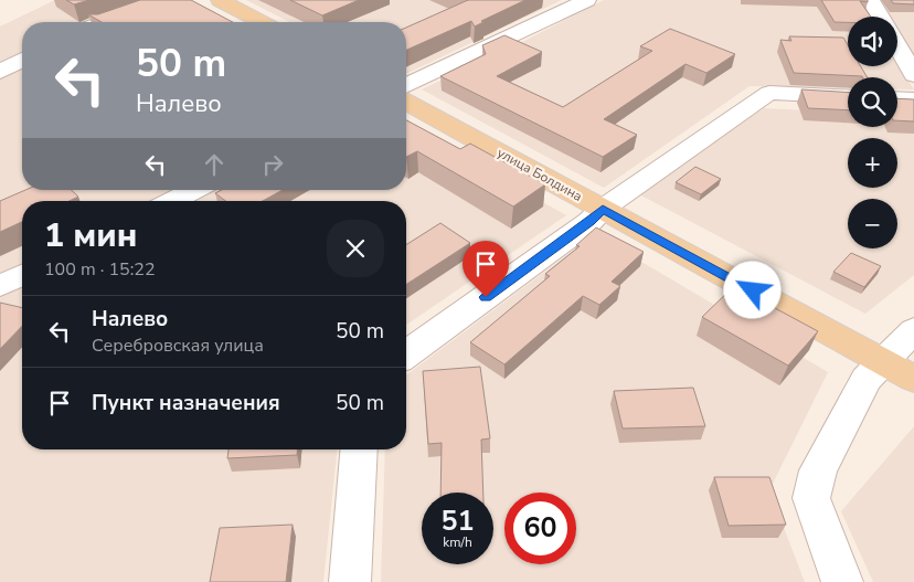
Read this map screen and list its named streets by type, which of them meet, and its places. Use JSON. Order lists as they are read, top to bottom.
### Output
{
  "streets": {
    "main road": ["улица Болдина"]
  },
  "page": {
    "map_buttons": ["+", "−"],
    "turn": ["50 m", "Налево"],
    "heading": ["1 мин", "100 m · 15:22"],
    "list": [
      {
        "name": "Налево",
        "note": "Серебровская улица",
        "value": "50 m"
      },
      {
        "name": "Пункт назначения",
        "value": "50 m"
      }
    ],
    "speed": "51 km/h",
    "limit": "60"
  }
}
